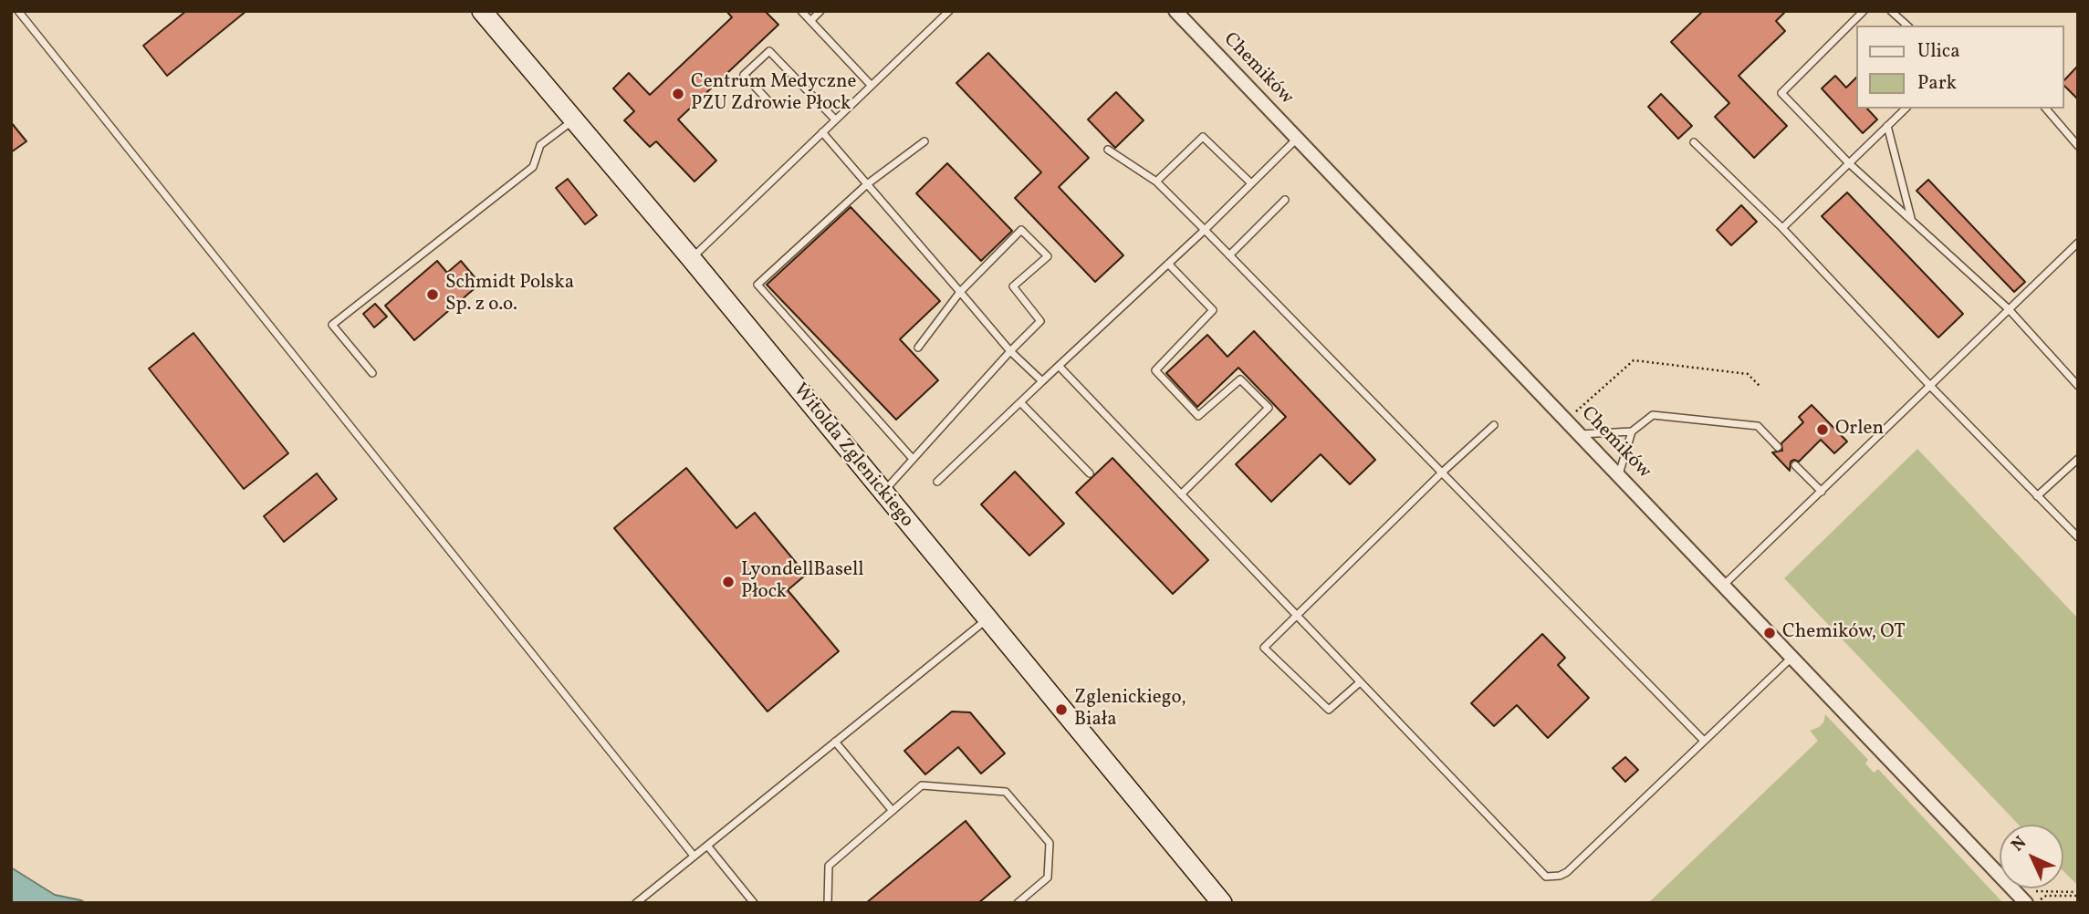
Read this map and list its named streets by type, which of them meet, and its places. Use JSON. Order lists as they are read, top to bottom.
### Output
{
  "streets": {
    "street": ["Chemików", "Witolda Zglenickiego"]
  },
  "places": [
    "Centrum Medyczne PZU Zdrowie Płock",
    "Schmidt Polska Sp. z o.o.",
    "Orlen",
    "LyondellBasell Płock",
    "Chemików, OT",
    "Zglenickiego, Biała"
  ],
  "legend": ["Ulica", "Park"],
  "north": "top left"
}
